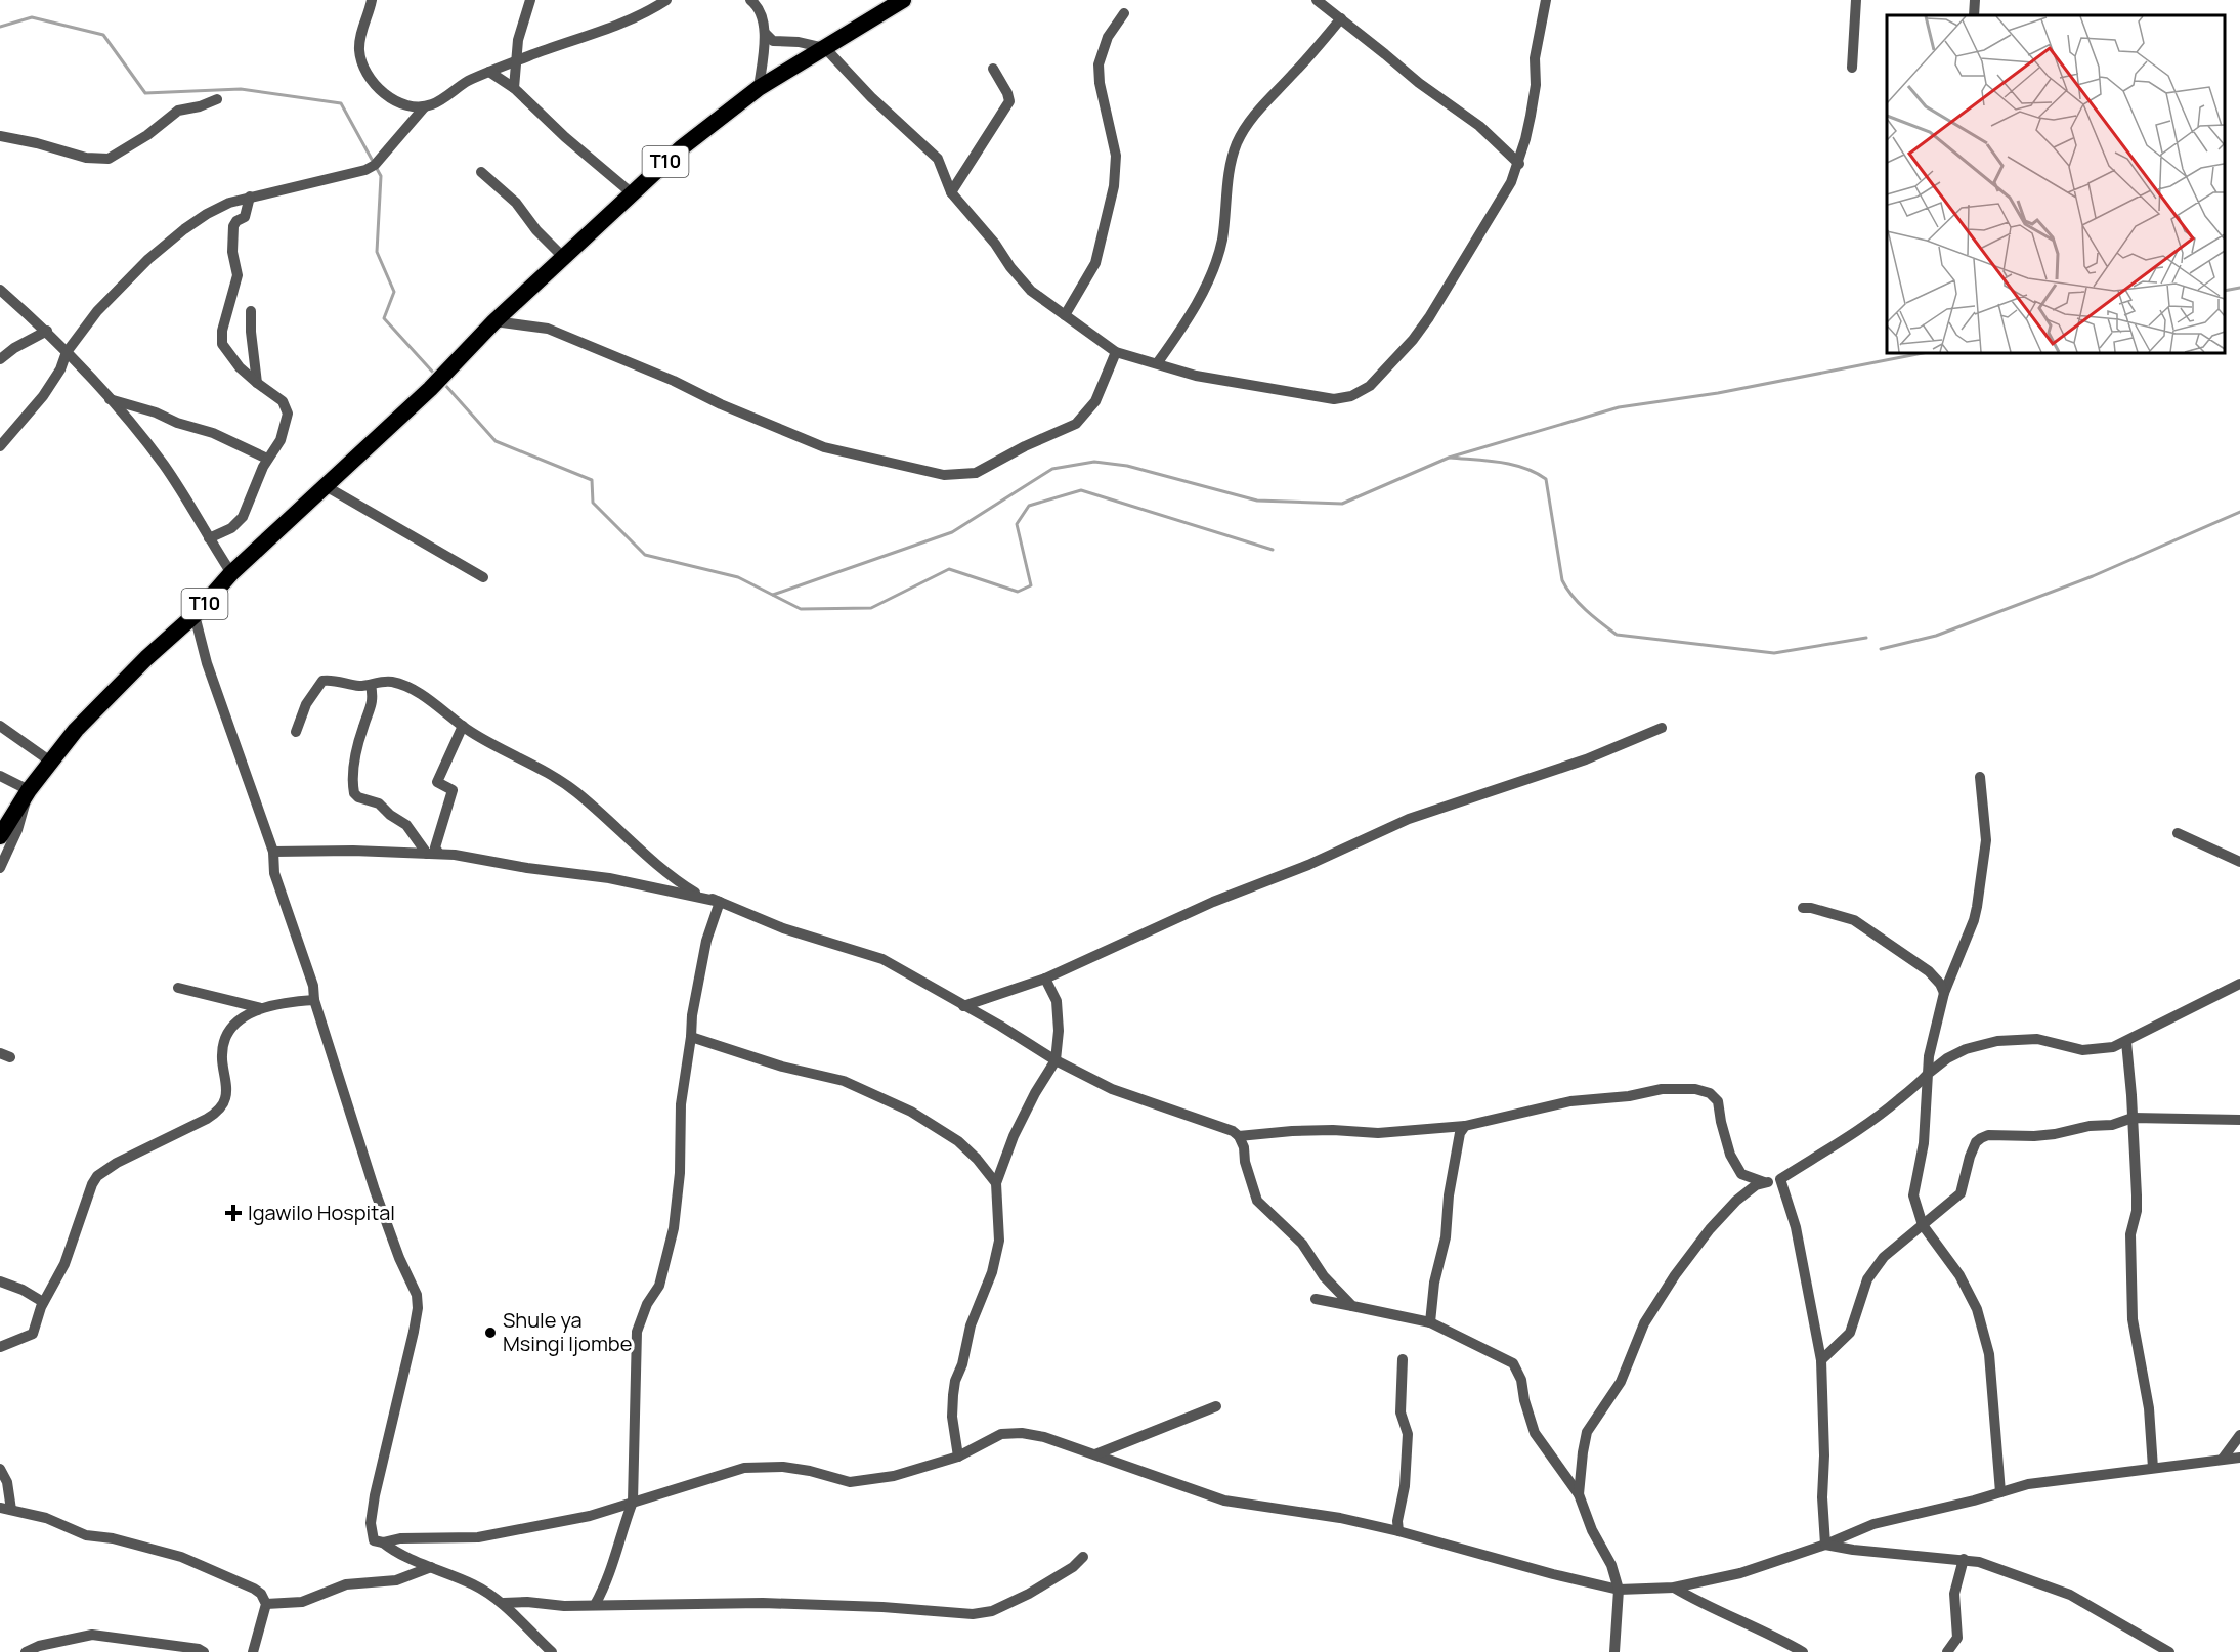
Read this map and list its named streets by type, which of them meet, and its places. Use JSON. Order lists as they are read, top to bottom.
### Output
{
  "streets": {
    "highway": ["T10"]
  },
  "places": {
    "health": ["Igawilo Hospital"],
    "other": ["Shule ya Msingi Ijombe"]
  }
}
